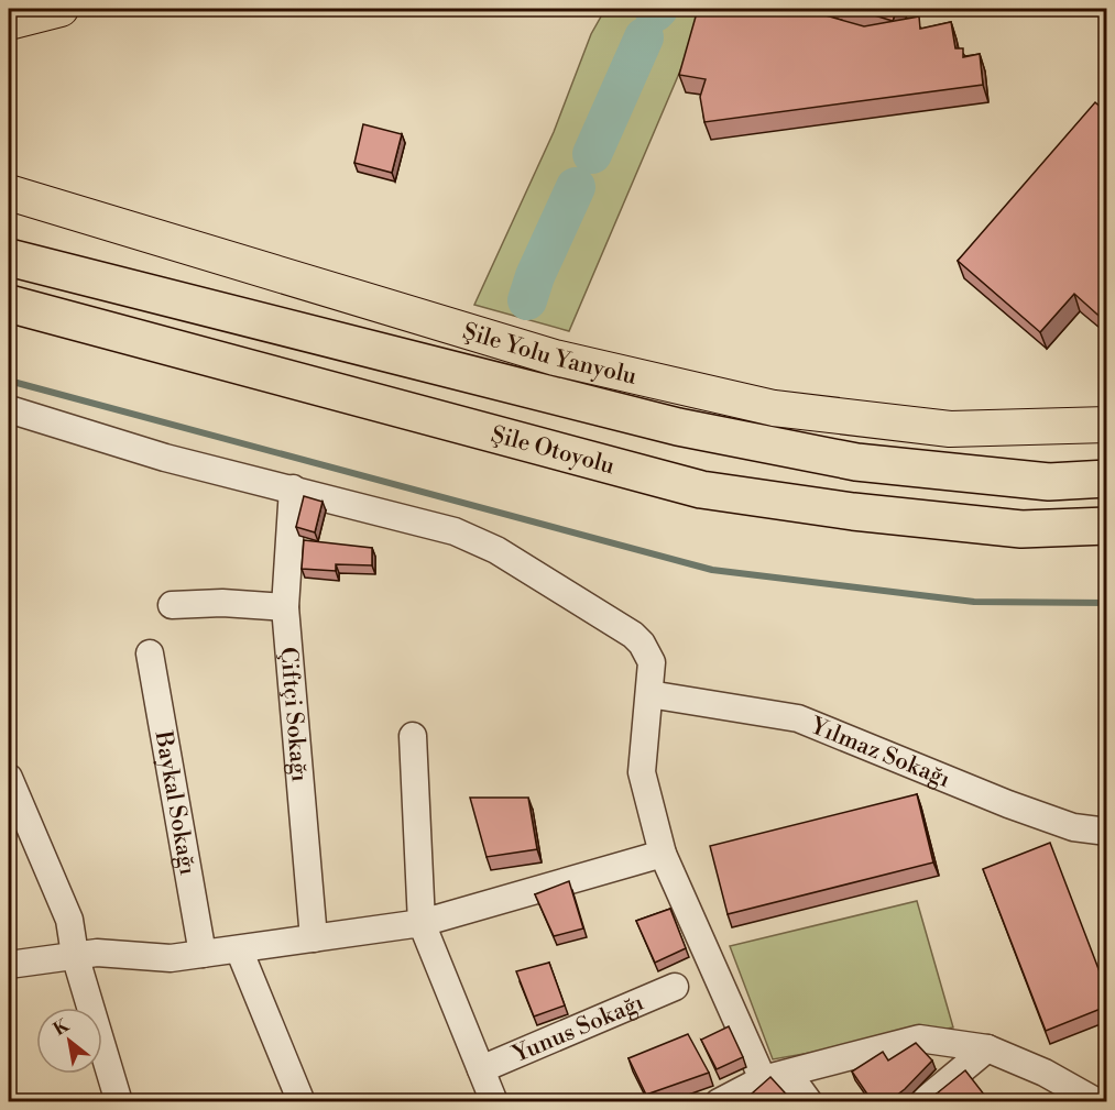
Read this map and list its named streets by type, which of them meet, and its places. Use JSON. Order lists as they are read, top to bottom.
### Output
{
  "streets": {
    "highway": ["Şile Otoyolu"],
    "main road": ["Şile Yolu Yanyolu"],
    "street": [
      "Çiftçi Sokağı",
      "Yılmaz Sokağı",
      "Baykal Sokağı",
      "Yunus Sokağı"
    ]
  },
  "north": "top left"
}
